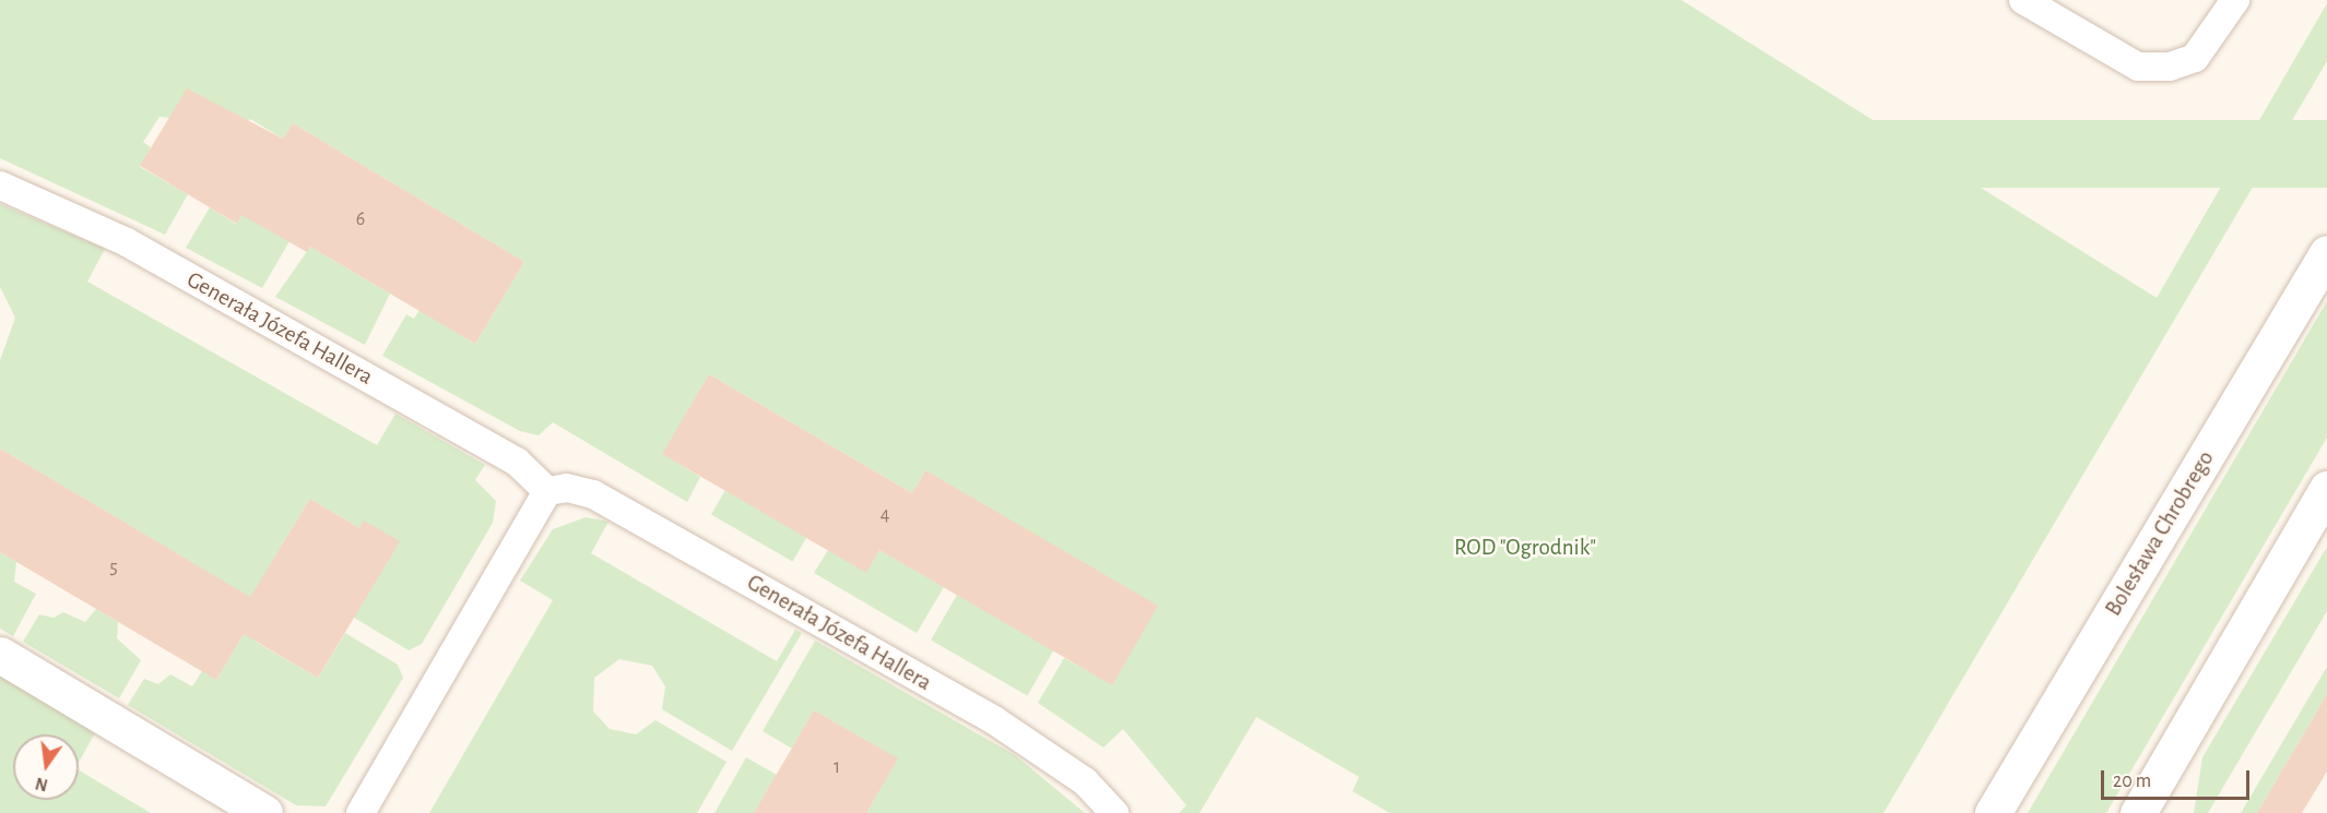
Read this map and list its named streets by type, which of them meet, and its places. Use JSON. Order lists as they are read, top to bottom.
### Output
{
  "streets": {
    "street": ["Bolesława Chrobrego"],
    "lane": ["Generała Józefa Hallera"]
  },
  "parks": ["ROD \"Ogrodnik\""],
  "house_numbers": [
    "6",
    "4",
    "5",
    "1"
  ],
  "scale_bar": "20 m",
  "north": "bottom"
}
